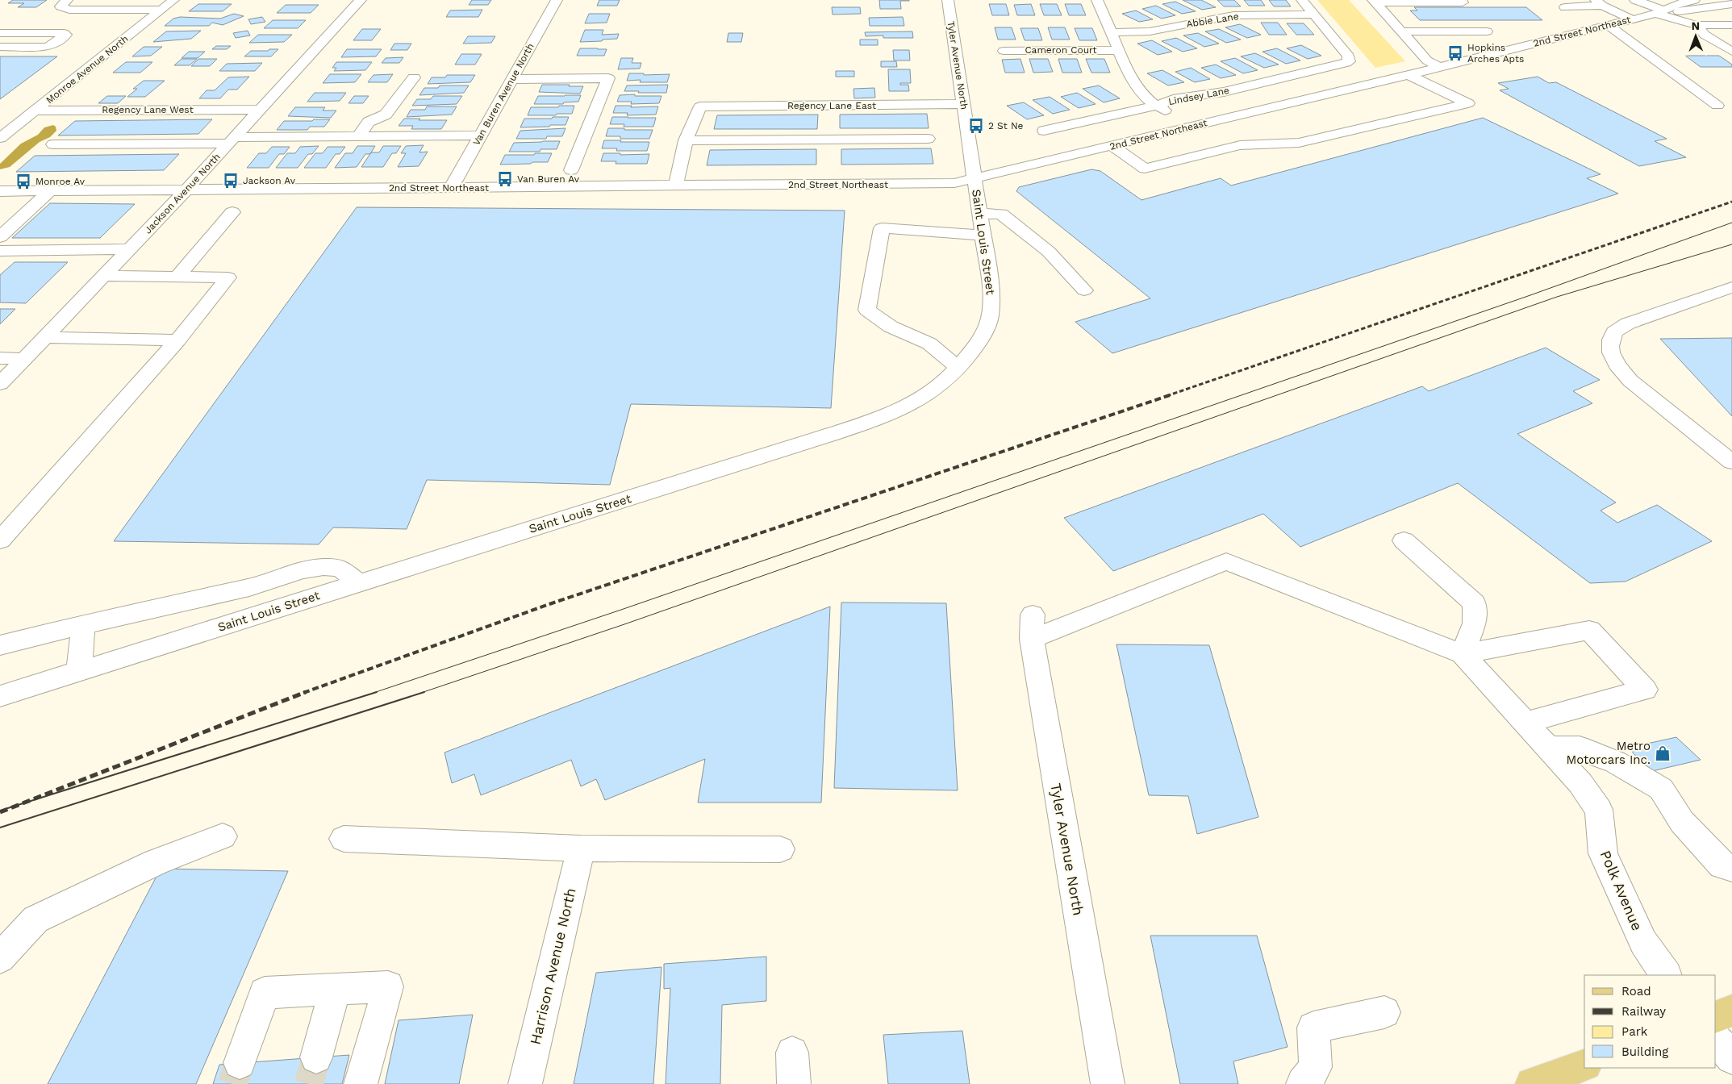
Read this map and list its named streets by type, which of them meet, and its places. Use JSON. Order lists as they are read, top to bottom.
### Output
{
  "streets": {
    "street": [
      "Abbie Lane",
      "2nd Street Northeast",
      "Cameron Court",
      "Tyler Avenue North",
      "Monroe Avenue North",
      "Van Buren Avenue North",
      "Lindsey Lane",
      "Regency Lane East",
      "Regency Lane West",
      "Jackson Avenue North",
      "Saint Louis Street",
      "Polk Avenue",
      "Harrison Avenue North"
    ]
  },
  "crossings": [
    ["Abbie Lane", "Lindsey Lane"],
    ["2nd Street Northeast", "Tyler Avenue North"],
    ["2nd Street Northeast", "Van Buren Avenue North"],
    ["2nd Street Northeast", "Jackson Avenue North"],
    ["2nd Street Northeast", "Saint Louis Street"],
    ["Tyler Avenue North", "Regency Lane East"],
    ["Tyler Avenue North", "Saint Louis Street"],
    ["Tyler Avenue North", "Polk Avenue"],
    ["Monroe Avenue North", "Regency Lane West"],
    ["Regency Lane West", "Jackson Avenue North"]
  ],
  "places": {
    "bus stop": [
      "Hopkins Arches Apts",
      "2 St Ne",
      "Van Buren Av",
      "Jackson Av",
      "Monroe Av"
    ],
    "shop": ["Metro Motorcars Inc."]
  },
  "legend": [
    "Road",
    "Railway",
    "Park",
    "Building"
  ],
  "north": "top"
}
